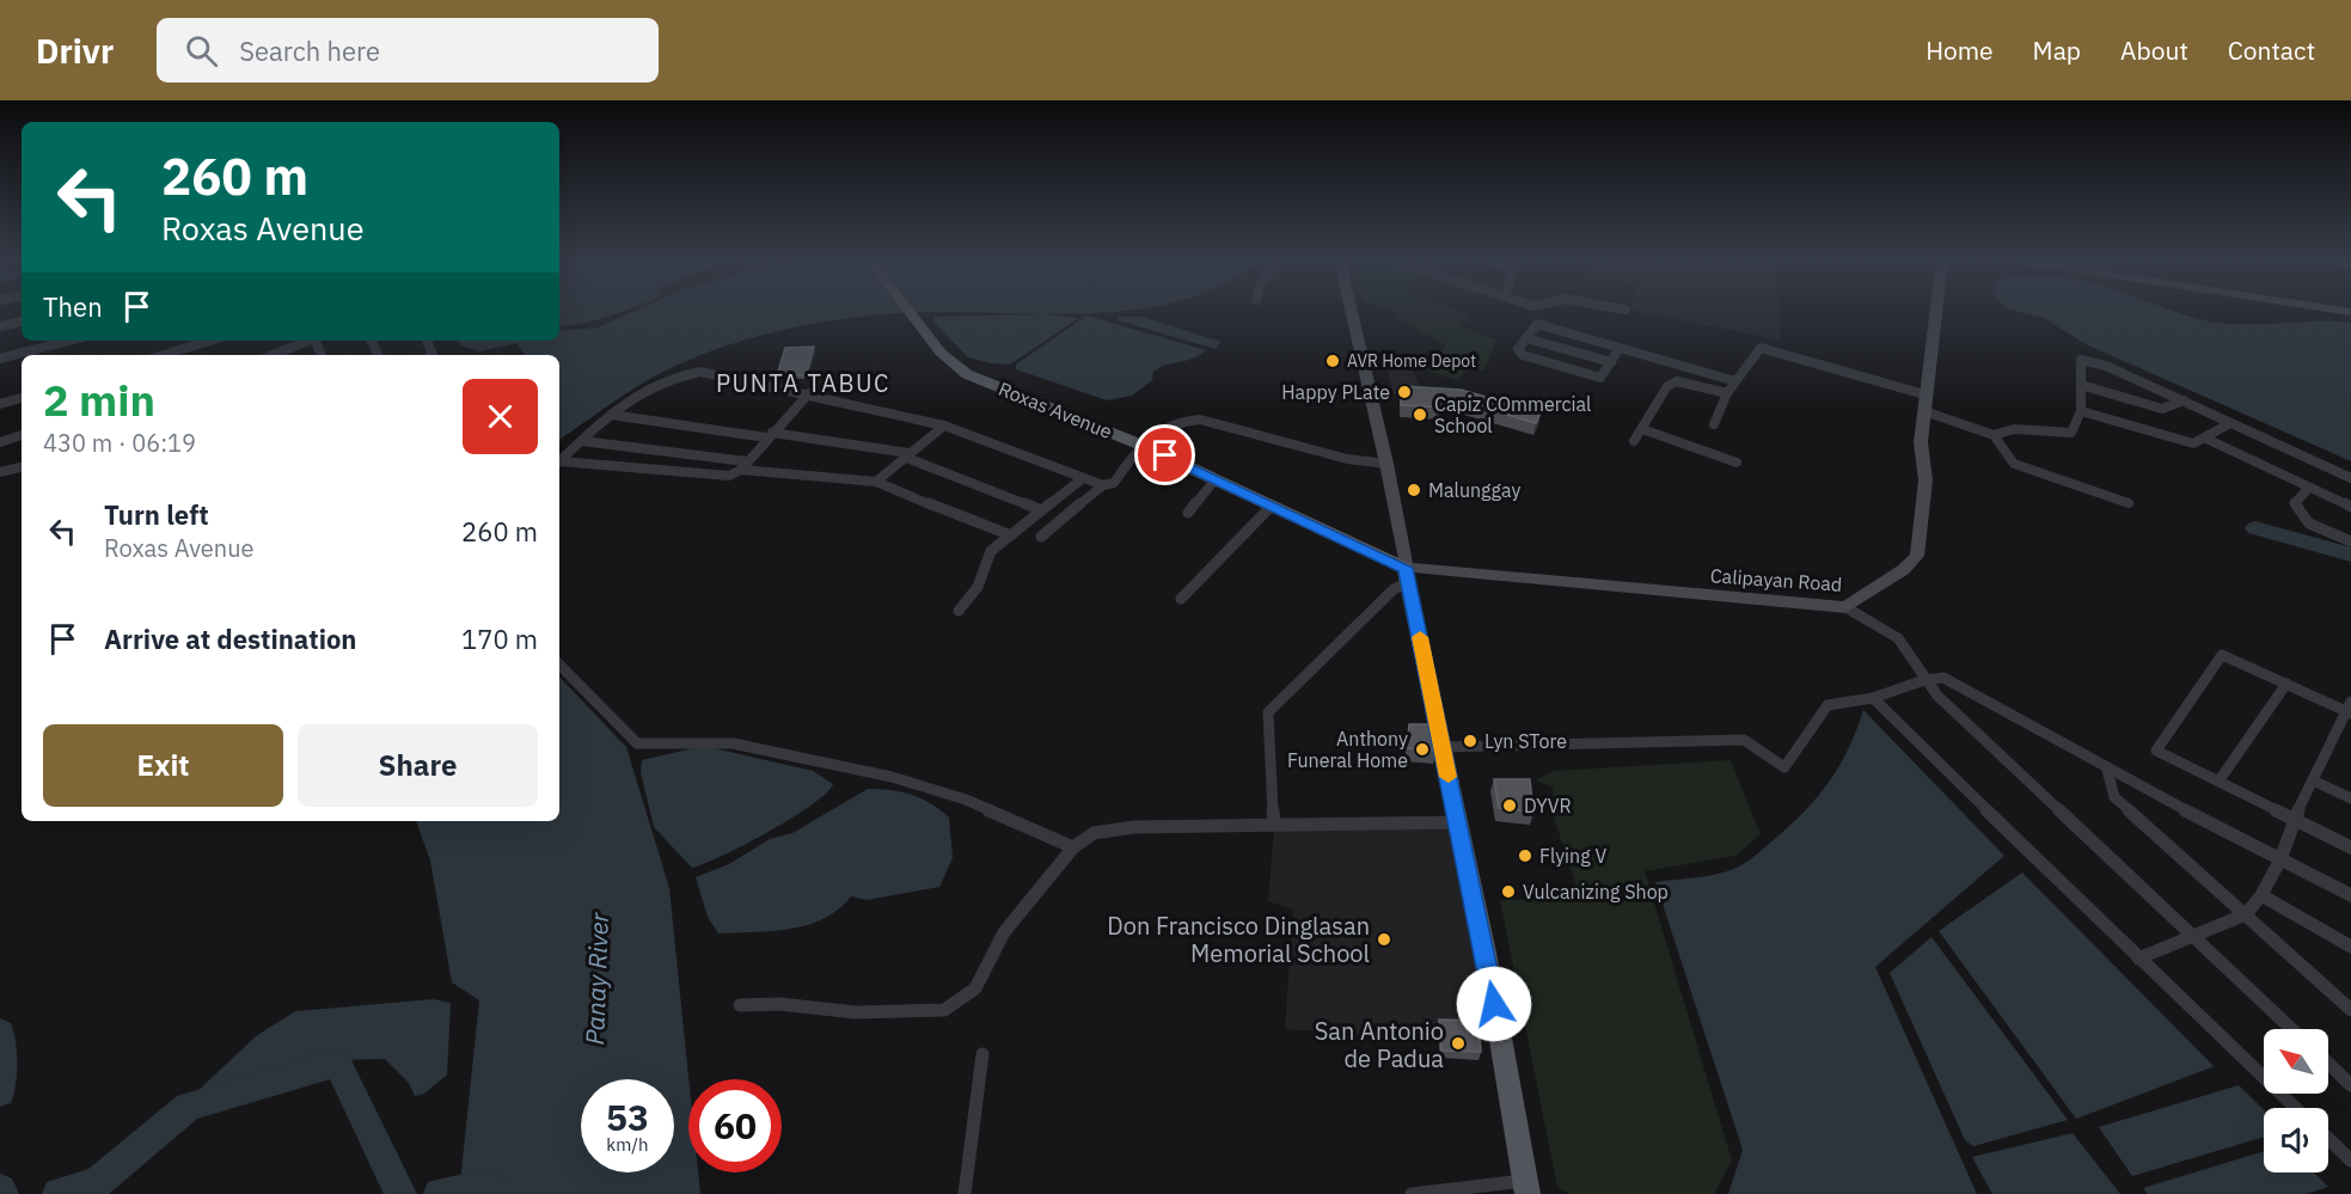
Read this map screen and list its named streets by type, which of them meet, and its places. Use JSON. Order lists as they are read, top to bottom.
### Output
{
  "streets": {
    "main road": ["Roxas Avenue", "Calipayan Road"]
  },
  "crossings": [
    ["Roxas Avenue", "Calipayan Road"]
  ],
  "districts": ["PUNTA TABUC"],
  "water": ["Panay River"],
  "places": [
    "AVR Home Depot",
    "Happy PLate",
    "Capiz COmmercial School",
    "Malunggay",
    "Lyn STore",
    "Anthony Funeral Home",
    "DYVR",
    "Flying V",
    "Vulcanizing Shop",
    "Don Francisco Dinglasan Memorial School",
    "San Antonio de Padua"
  ],
  "north": "top left",
  "page": {
    "header": "Drivr",
    "search": "Search here",
    "nav": [
      "Home",
      "Map",
      "About",
      "Contact"
    ],
    "turn": ["260 m", "Roxas Avenue"],
    "then": "Then",
    "heading": ["2 min", "430 m · 06:19"],
    "list": [
      {
        "name": "Turn left",
        "note": "Roxas Avenue",
        "value": "260 m"
      },
      {
        "name": "Arrive at destination",
        "value": "170 m"
      }
    ],
    "buttons": ["Exit", "Share"],
    "speed": "53 km/h",
    "limit": "60"
  }
}
